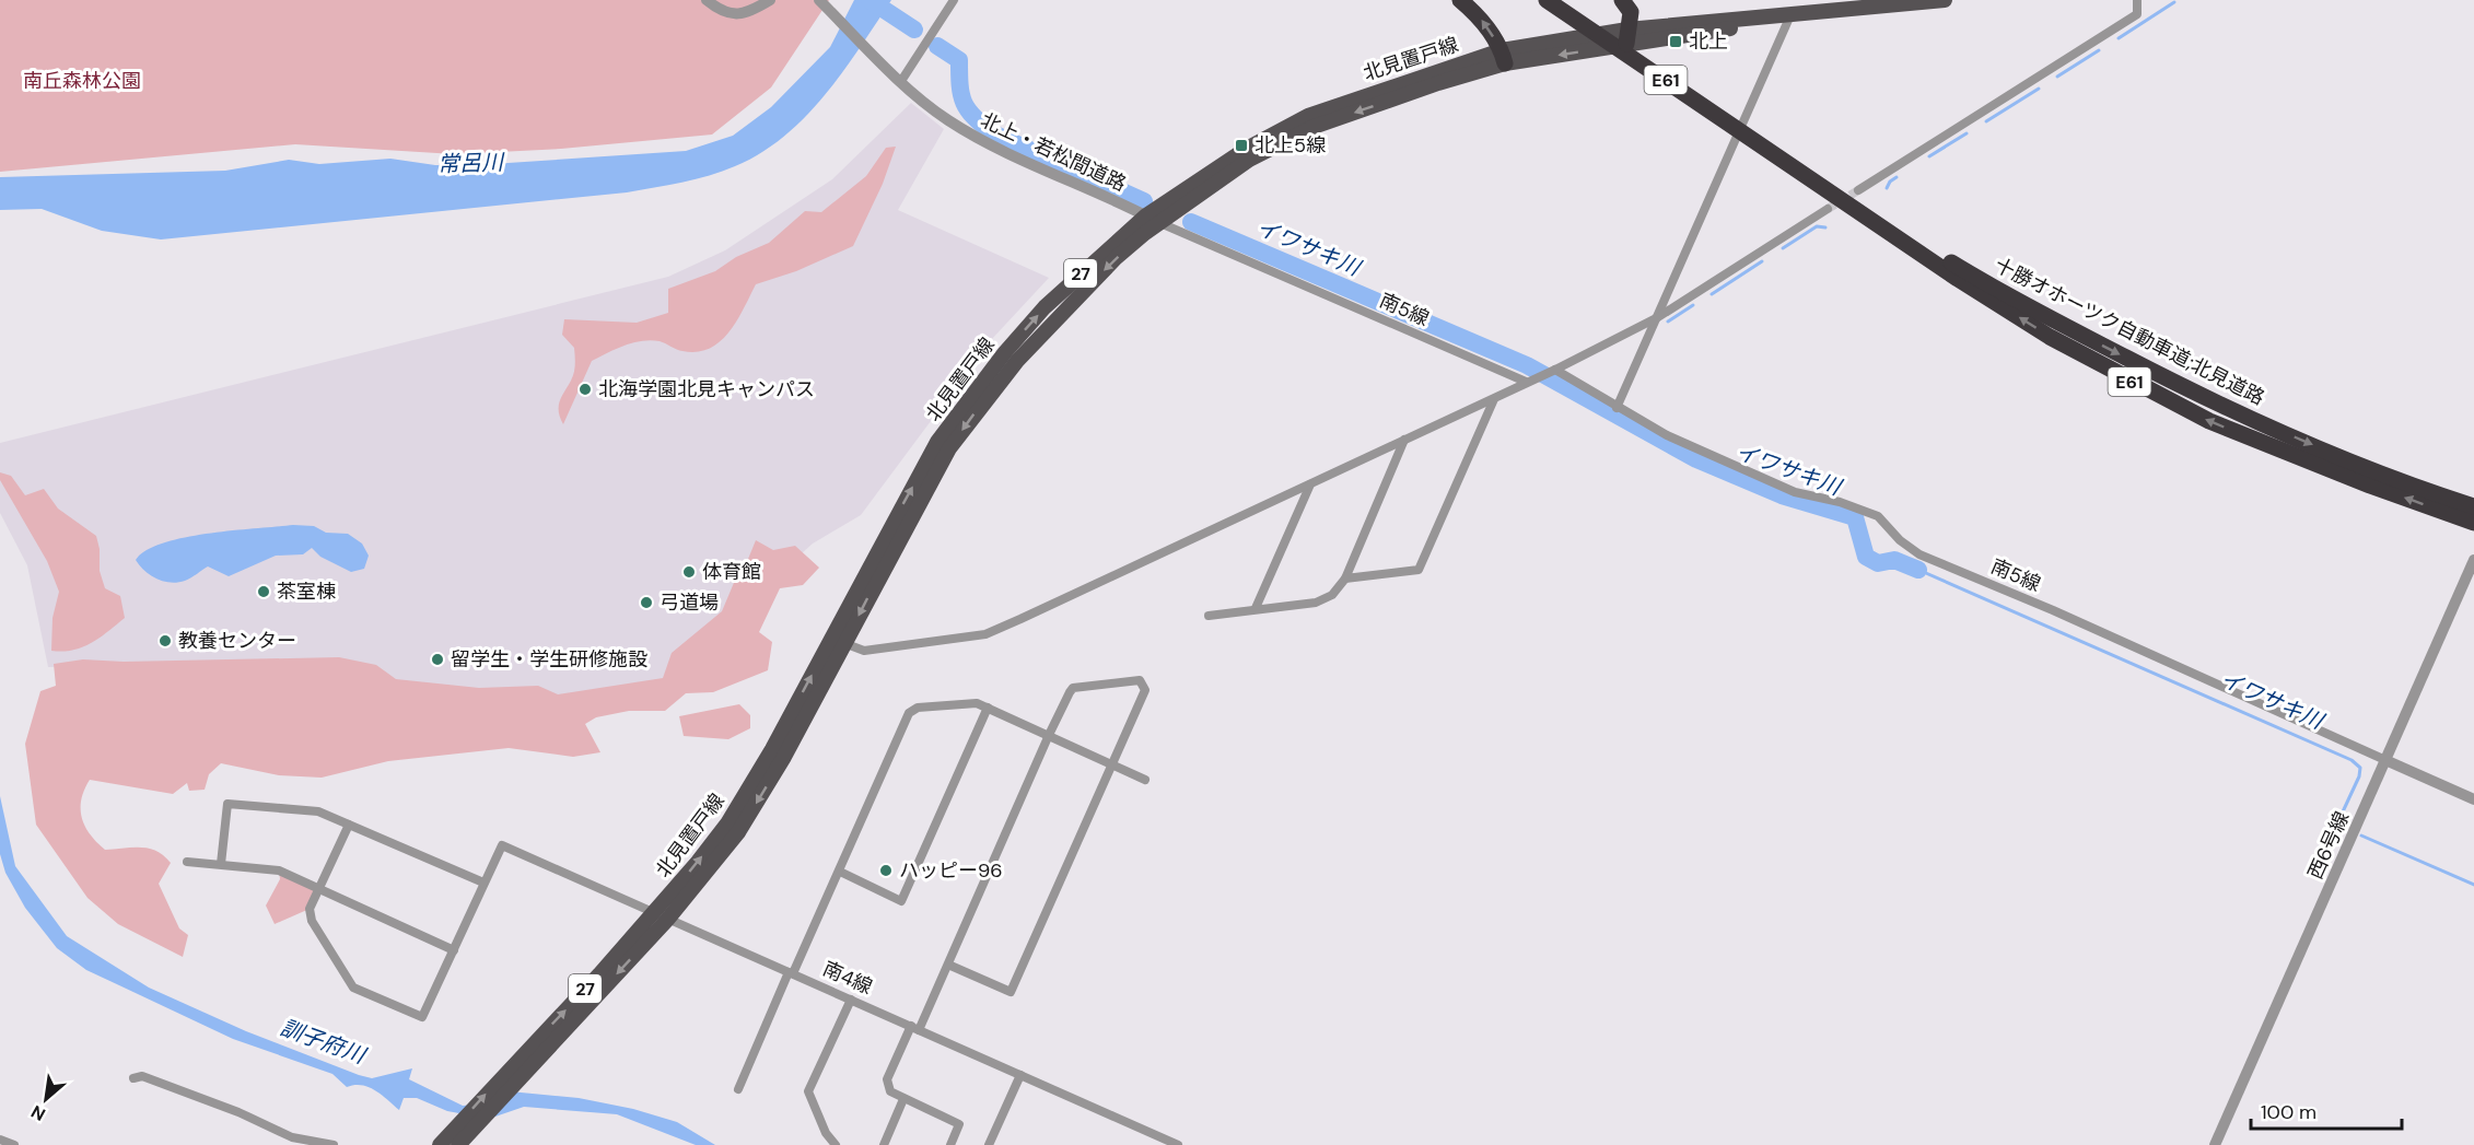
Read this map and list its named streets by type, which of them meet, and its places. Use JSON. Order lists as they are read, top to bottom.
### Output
{
  "streets": {
    "highway": ["E61", "十勝オホーツク自動車道;北見道路"],
    "main road": ["北見置戸線", "27"],
    "street": [
      "北上・若松間道路",
      "南5線",
      "西6号線",
      "南4線"
    ]
  },
  "crossings": [
    ["北見置戸線", "北上・若松間道路"],
    ["北見置戸線", "南5線"],
    ["北見置戸線", "南4線"],
    ["北上・若松間道路", "南5線"],
    ["南5線", "西6号線"]
  ],
  "water": ["常呂川", "イワサキ川", "訓子府川"],
  "parks": ["南丘森林公園"],
  "places": {
    "transit": ["北上", "北上5線"],
    "other": [
      "北海学園北見キャンパス",
      "体育館",
      "茶室棟",
      "弓道場",
      "教養センター",
      "留学生・学生研修施設",
      "ハッピー96"
    ]
  },
  "scale_bar": "100 m",
  "north": "bottom left"
}
